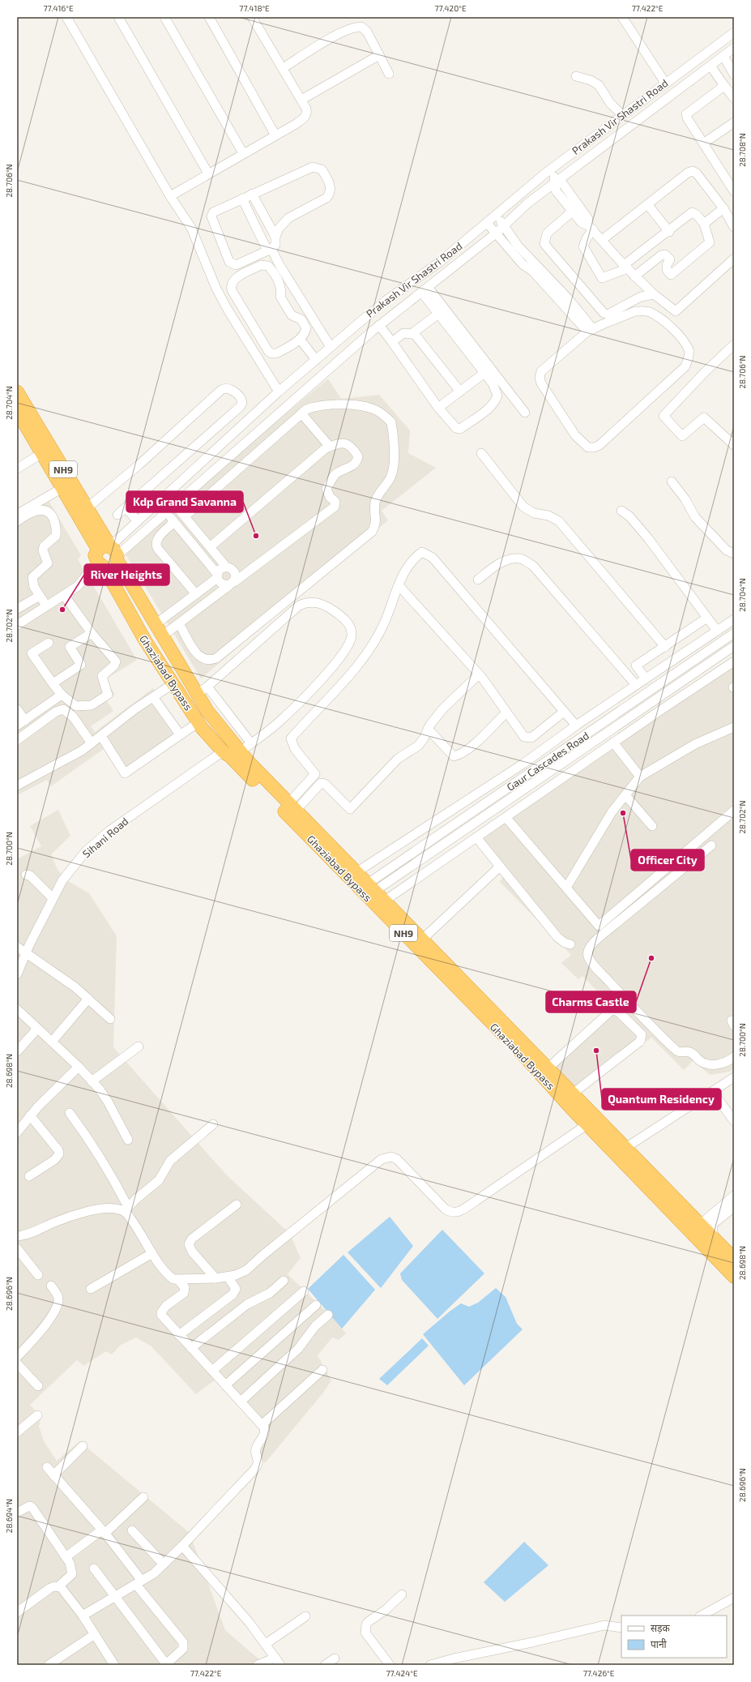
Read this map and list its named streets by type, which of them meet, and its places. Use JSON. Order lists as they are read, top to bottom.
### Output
{
  "streets": {
    "highway": ["NH9", "Ghaziabad Bypass"],
    "street": ["Prakash Vir Shastri Road", "Gaur Cascades Road", "Sihani Road"]
  },
  "crossings": [
    ["Prakash Vir Shastri Road", "Ghaziabad Bypass"],
    ["Ghaziabad Bypass", "Gaur Cascades Road"],
    ["Ghaziabad Bypass", "Sihani Road"]
  ],
  "places": [
    "Kdp Grand Savanna",
    "River Heights",
    "Officer City",
    "Charms Castle",
    "Quantum Residency"
  ],
  "legend": ["सड़क", "पानी"],
  "coordinates": [
    "77.416°E",
    "77.418°E",
    "77.420°E",
    "77.422°E",
    "28.708°N",
    "28.706°N",
    "28.704°N",
    "28.702°N",
    "28.700°N",
    "28.698°N",
    "28.696°N",
    "28.694°N",
    "77.424°E",
    "77.426°E"
  ]
}
